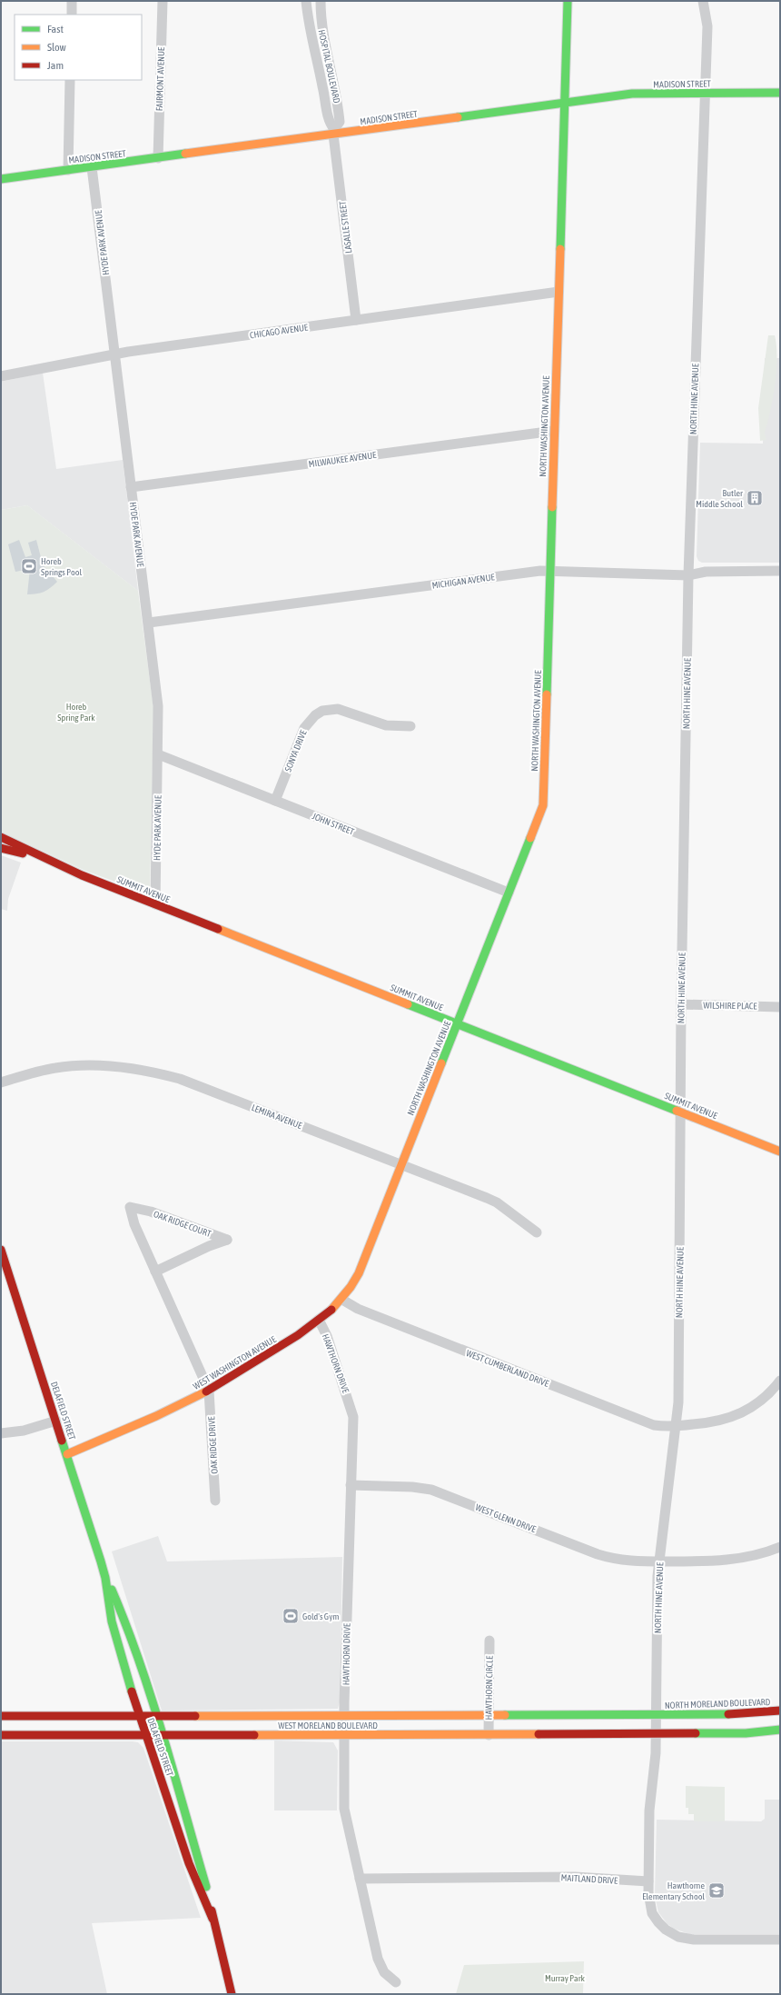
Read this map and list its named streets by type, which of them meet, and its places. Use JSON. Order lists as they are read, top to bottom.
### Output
{
  "streets": {
    "street": [
      "HOSPITAL BOULEVARD",
      "FAIRMONT AVENUE",
      "MADISON STREET",
      "LASALLE STREET",
      "HYDE PARK AVENUE",
      "CHICAGO AVENUE",
      "NORTH HINE AVENUE",
      "NORTH WASHINGTON AVENUE",
      "MILWAUKEE AVENUE",
      "MICHIGAN AVENUE",
      "SONYA DRIVE",
      "JOHN STREET",
      "SUMMIT AVENUE",
      "WILSHIRE PLACE",
      "LEMIRA AVENUE",
      "OAK RIDGE COURT",
      "WEST WASHINGTON AVENUE",
      "HAWTHORN DRIVE",
      "WEST CUMBERLAND DRIVE",
      "DELAFIELD STREET",
      "OAK RIDGE DRIVE",
      "WEST GLENN DRIVE",
      "HAWTHORN CIRCLE",
      "NORTH MORELAND BOULEVARD",
      "WEST MORELAND BOULEVARD",
      "MAITLAND DRIVE"
    ]
  },
  "crossings": [
    ["HOSPITAL BOULEVARD", "MADISON STREET"],
    ["HOSPITAL BOULEVARD", "LASALLE STREET"],
    ["FAIRMONT AVENUE", "MADISON STREET"],
    ["MADISON STREET", "LASALLE STREET"],
    ["MADISON STREET", "HYDE PARK AVENUE"],
    ["MADISON STREET", "NORTH HINE AVENUE"],
    ["MADISON STREET", "NORTH WASHINGTON AVENUE"],
    ["LASALLE STREET", "CHICAGO AVENUE"],
    ["HYDE PARK AVENUE", "CHICAGO AVENUE"],
    ["HYDE PARK AVENUE", "MILWAUKEE AVENUE"],
    ["HYDE PARK AVENUE", "MICHIGAN AVENUE"],
    ["HYDE PARK AVENUE", "JOHN STREET"],
    ["HYDE PARK AVENUE", "SUMMIT AVENUE"],
    ["CHICAGO AVENUE", "NORTH WASHINGTON AVENUE"],
    ["NORTH HINE AVENUE", "MICHIGAN AVENUE"],
    ["NORTH HINE AVENUE", "SUMMIT AVENUE"],
    ["NORTH HINE AVENUE", "WILSHIRE PLACE"],
    ["NORTH HINE AVENUE", "WEST CUMBERLAND DRIVE"],
    ["NORTH HINE AVENUE", "WEST GLENN DRIVE"],
    ["NORTH HINE AVENUE", "NORTH MORELAND BOULEVARD"],
    ["NORTH HINE AVENUE", "WEST MORELAND BOULEVARD"],
    ["NORTH HINE AVENUE", "MAITLAND DRIVE"],
    ["NORTH WASHINGTON AVENUE", "MILWAUKEE AVENUE"],
    ["NORTH WASHINGTON AVENUE", "MICHIGAN AVENUE"],
    ["NORTH WASHINGTON AVENUE", "JOHN STREET"],
    ["NORTH WASHINGTON AVENUE", "SUMMIT AVENUE"],
    ["NORTH WASHINGTON AVENUE", "LEMIRA AVENUE"],
    ["NORTH WASHINGTON AVENUE", "WEST WASHINGTON AVENUE"],
    ["NORTH WASHINGTON AVENUE", "WEST CUMBERLAND DRIVE"],
    ["SONYA DRIVE", "JOHN STREET"],
    ["OAK RIDGE COURT", "WEST WASHINGTON AVENUE"],
    ["OAK RIDGE COURT", "OAK RIDGE DRIVE"],
    ["WEST WASHINGTON AVENUE", "HAWTHORN DRIVE"],
    ["WEST WASHINGTON AVENUE", "WEST CUMBERLAND DRIVE"],
    ["WEST WASHINGTON AVENUE", "DELAFIELD STREET"],
    ["WEST WASHINGTON AVENUE", "OAK RIDGE DRIVE"],
    ["HAWTHORN DRIVE", "WEST GLENN DRIVE"],
    ["HAWTHORN DRIVE", "WEST MORELAND BOULEVARD"],
    ["HAWTHORN DRIVE", "MAITLAND DRIVE"],
    ["DELAFIELD STREET", "WEST MORELAND BOULEVARD"],
    ["HAWTHORN CIRCLE", "WEST MORELAND BOULEVARD"],
    ["NORTH MORELAND BOULEVARD", "WEST MORELAND BOULEVARD"]
  ],
  "parks": ["Horeb Spring Park", "Murray Park"],
  "places": {
    "building": ["Butler Middle School"],
    "sports": ["Horeb Springs Pool", "Gold's Gym"],
    "school or university": ["Hawthorne Elementary School"]
  },
  "legend": ["Fast", "Slow", "Jam"]
}
